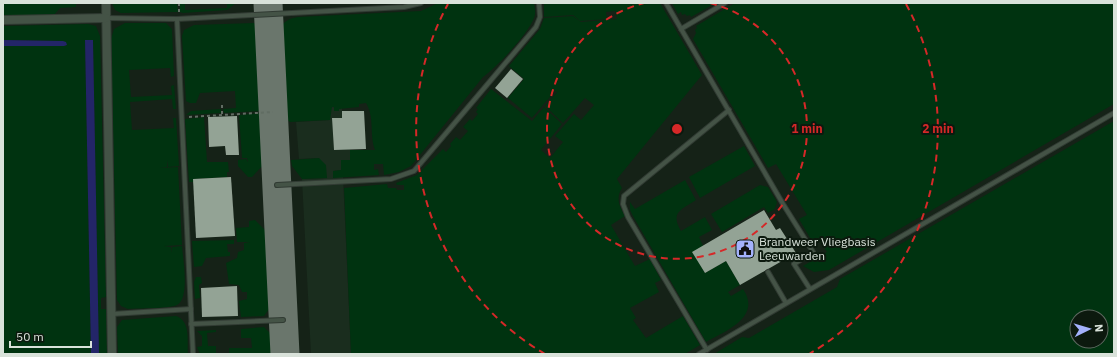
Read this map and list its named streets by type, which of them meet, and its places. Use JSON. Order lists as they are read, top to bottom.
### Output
{
  "places": {
    "public building": ["Brandweer Vliegbasis Leeuwarden"]
  },
  "scale_bar": "50 m",
  "north": "right",
  "rings": ["1 min", "2 min"]
}
